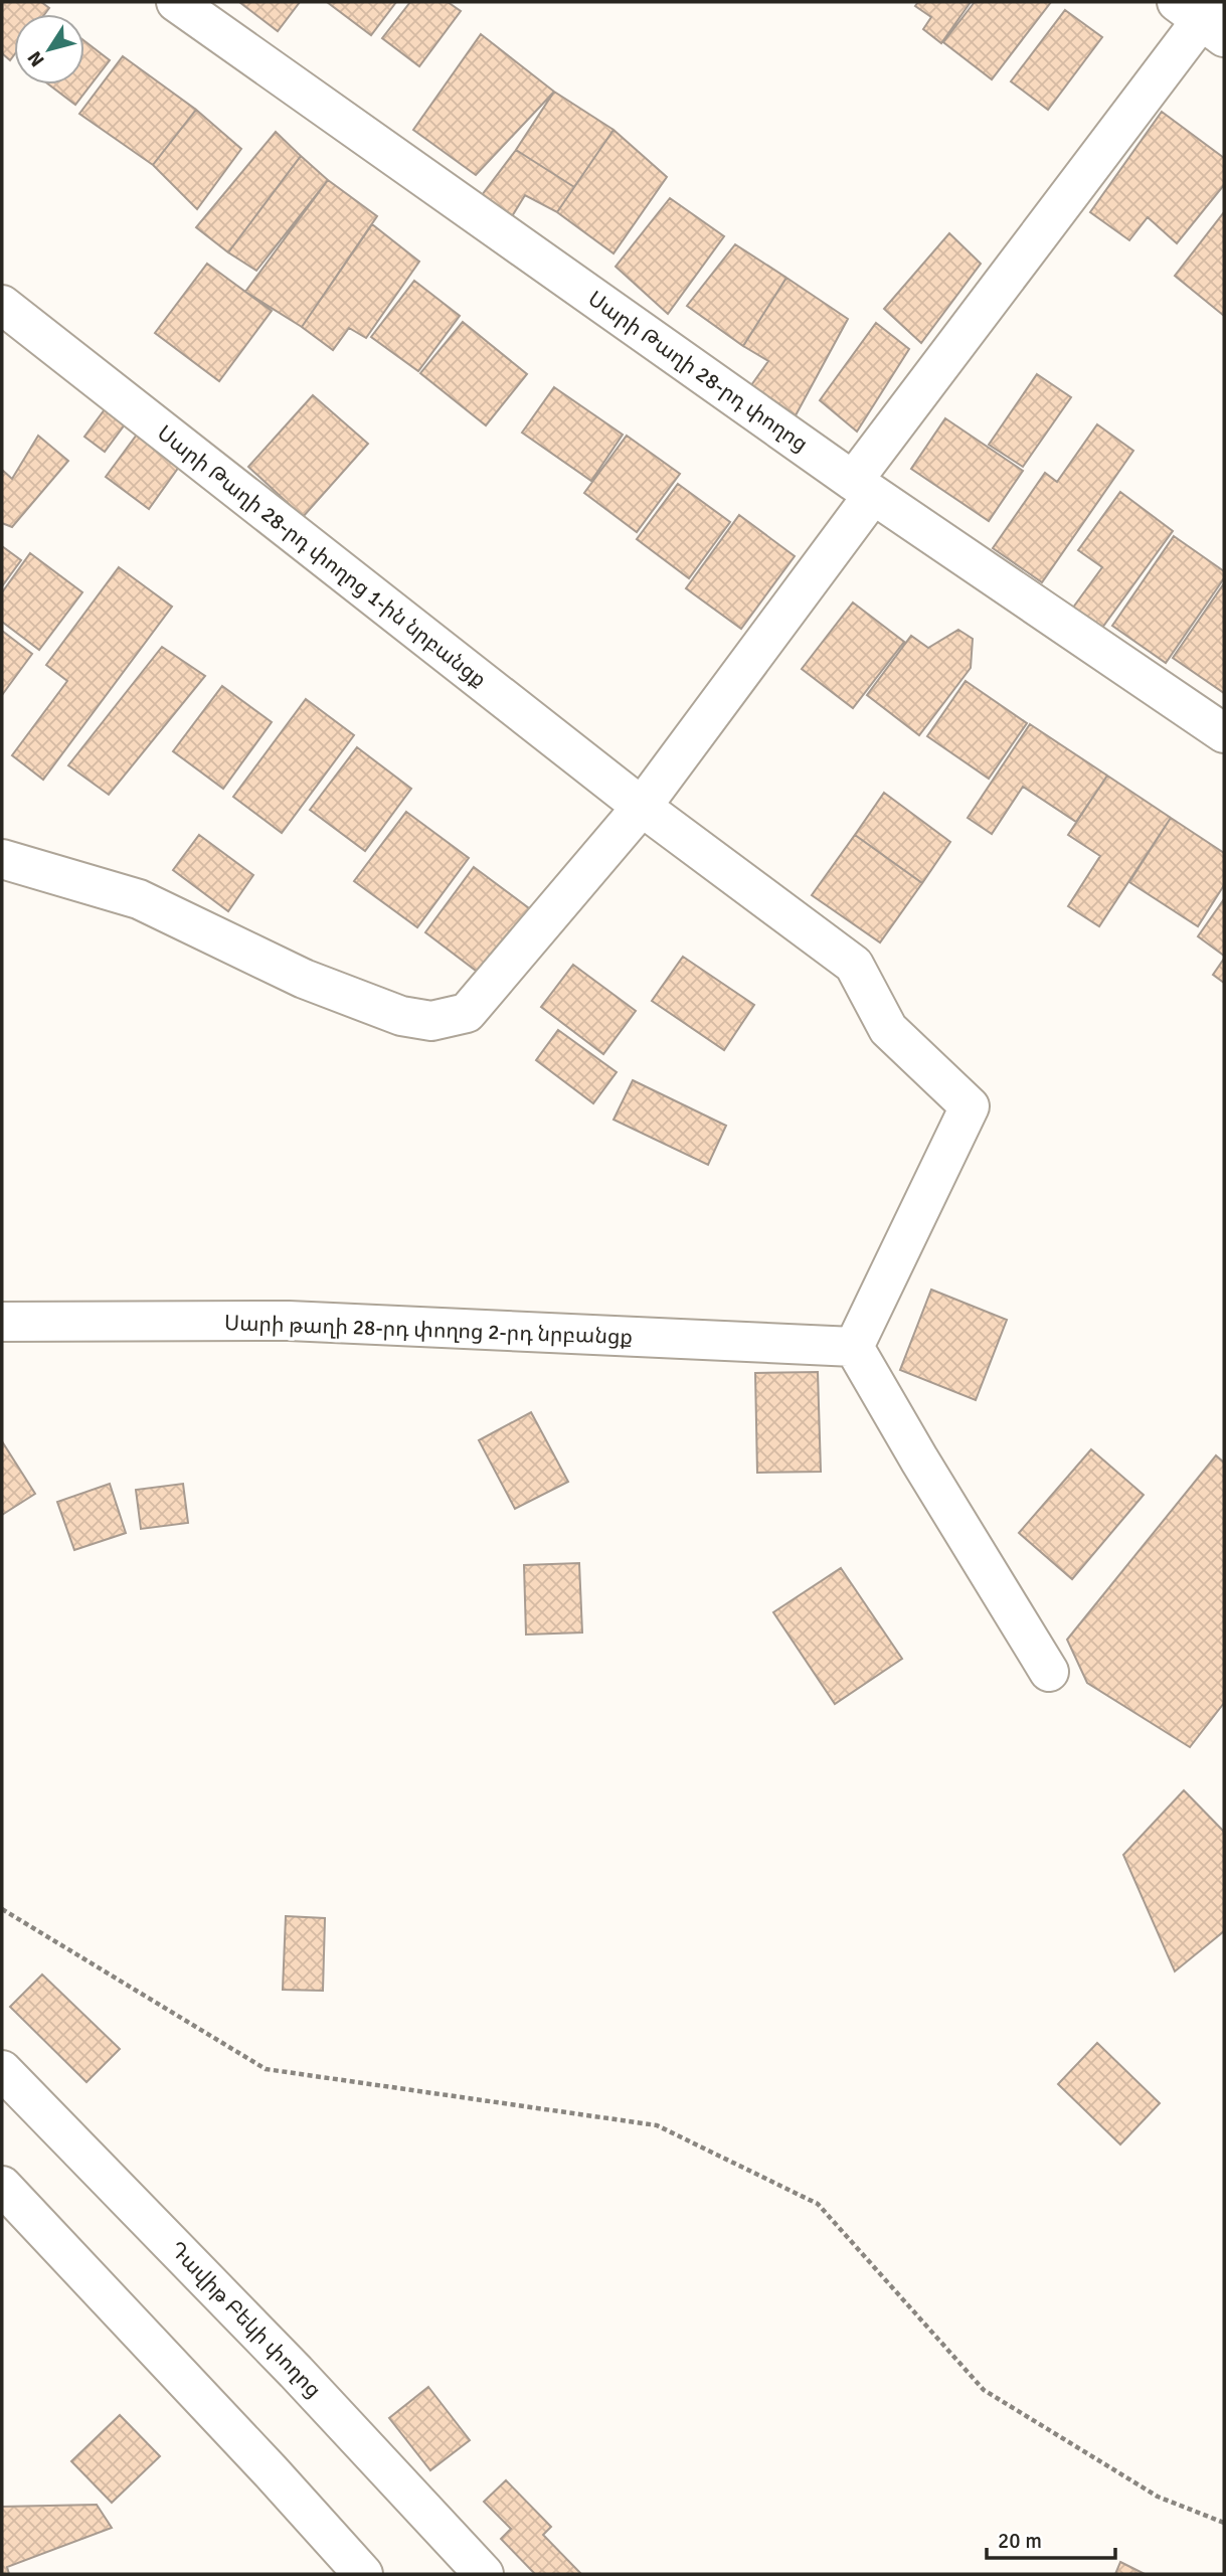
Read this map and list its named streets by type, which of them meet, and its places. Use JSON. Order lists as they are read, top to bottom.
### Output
{
  "streets": {
    "street": [
      "Սարի Թաղի 28-րդ փողոց",
      "Սարի Թաղի 28-րդ փողոց 1-ին նրբանցք",
      "Սարի թաղի 28-րդ փողոց 2-րդ նրբանցք",
      "Դավիթ Բեկի փողոց"
    ]
  },
  "crossings": [
    ["Սարի Թաղի 28-րդ փողոց 1-ին նրբանցք", "Սարի թաղի 28-րդ փողոց 2-րդ նրբանցք"]
  ],
  "scale_bar": "20 m",
  "north": "bottom left"
}
